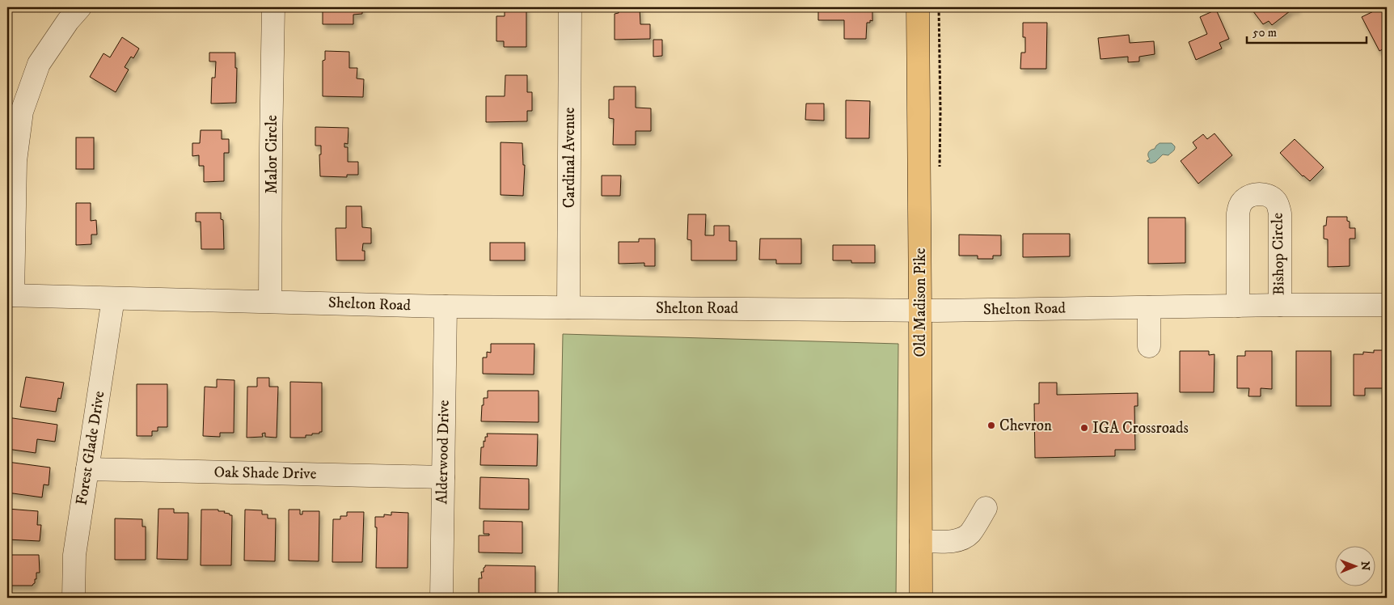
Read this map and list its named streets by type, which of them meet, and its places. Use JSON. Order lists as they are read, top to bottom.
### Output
{
  "streets": {
    "main road": ["Old Madison Pike"],
    "street": [
      "Malor Circle",
      "Cardinal Avenue",
      "Bishop Circle",
      "Shelton Road",
      "Forest Glade Drive",
      "Alderwood Drive",
      "Oak Shade Drive"
    ]
  },
  "crossings": [
    ["Malor Circle", "Shelton Road"],
    ["Cardinal Avenue", "Shelton Road"],
    ["Bishop Circle", "Shelton Road"],
    ["Old Madison Pike", "Shelton Road"],
    ["Shelton Road", "Forest Glade Drive"],
    ["Shelton Road", "Alderwood Drive"],
    ["Forest Glade Drive", "Oak Shade Drive"],
    ["Alderwood Drive", "Oak Shade Drive"]
  ],
  "places": ["Chevron", "IGA Crossroads"],
  "scale_bar": "50 m",
  "north": "right"
}
